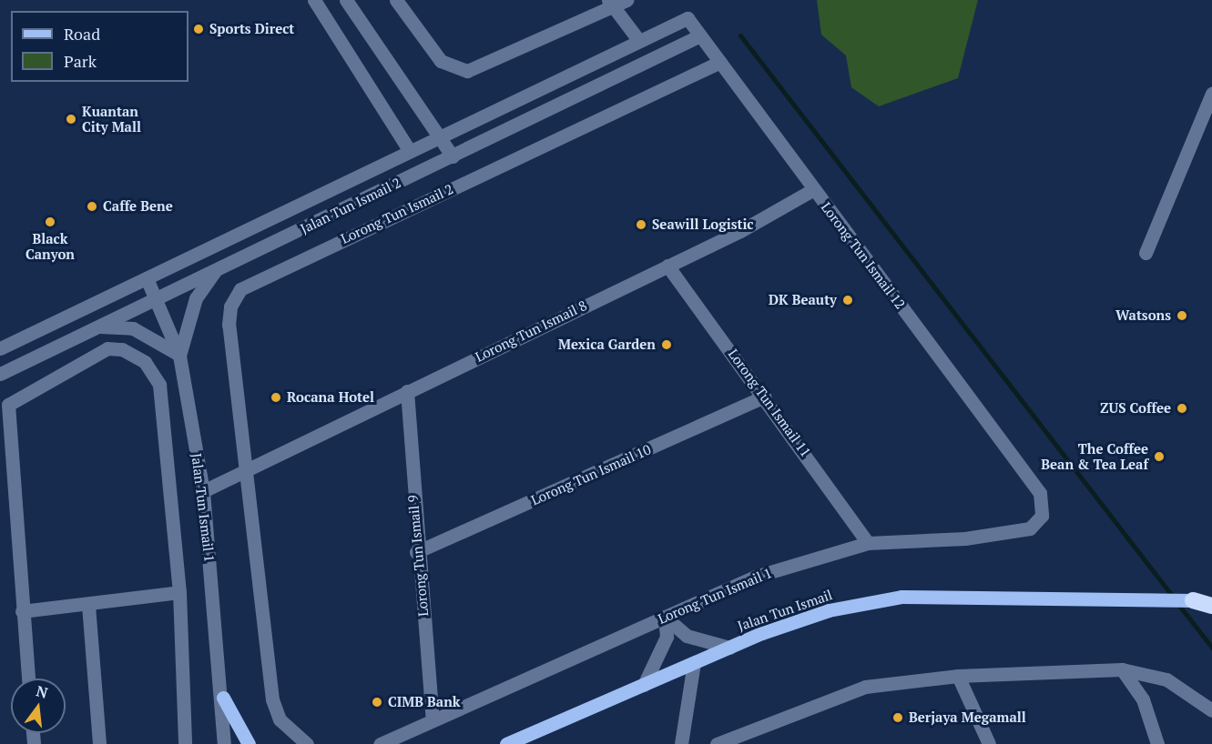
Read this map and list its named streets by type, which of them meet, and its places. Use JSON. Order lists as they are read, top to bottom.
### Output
{
  "streets": {
    "main road": ["Jalan Tun Ismail"],
    "street": [
      "Jalan Tun Ismail 2",
      "Lorong Tun Ismail 2",
      "Lorong Tun Ismail 12",
      "Lorong Tun Ismail 8",
      "Lorong Tun Ismail 11",
      "Lorong Tun Ismail 10",
      "Jalan Tun Ismail 1",
      "Lorong Tun Ismail 9",
      "Lorong Tun Ismail 1"
    ]
  },
  "crossings": [
    ["Jalan Tun Ismail 2", "Lorong Tun Ismail 12"],
    ["Jalan Tun Ismail 2", "Jalan Tun Ismail 1"],
    ["Lorong Tun Ismail 2", "Lorong Tun Ismail 12"],
    ["Lorong Tun Ismail 2", "Lorong Tun Ismail 8"],
    ["Lorong Tun Ismail 12", "Lorong Tun Ismail 8"],
    ["Lorong Tun Ismail 12", "Lorong Tun Ismail 1"],
    ["Lorong Tun Ismail 8", "Lorong Tun Ismail 11"],
    ["Lorong Tun Ismail 8", "Jalan Tun Ismail 1"],
    ["Lorong Tun Ismail 8", "Lorong Tun Ismail 9"],
    ["Lorong Tun Ismail 11", "Lorong Tun Ismail 10"],
    ["Lorong Tun Ismail 11", "Lorong Tun Ismail 1"],
    ["Lorong Tun Ismail 10", "Lorong Tun Ismail 9"],
    ["Lorong Tun Ismail 9", "Lorong Tun Ismail 1"]
  ],
  "places": [
    "Sports Direct",
    "Kuantan City Mall",
    "Caffe Bene",
    "Black Canyon",
    "Seawill Logistic",
    "DK Beauty",
    "Watsons",
    "Mexica Garden",
    "Rocana Hotel",
    "ZUS Coffee",
    "The Coffee Bean & Tea Leaf",
    "CIMB Bank",
    "Berjaya Megamall"
  ],
  "legend": ["Road", "Park"],
  "north": "top"
}
